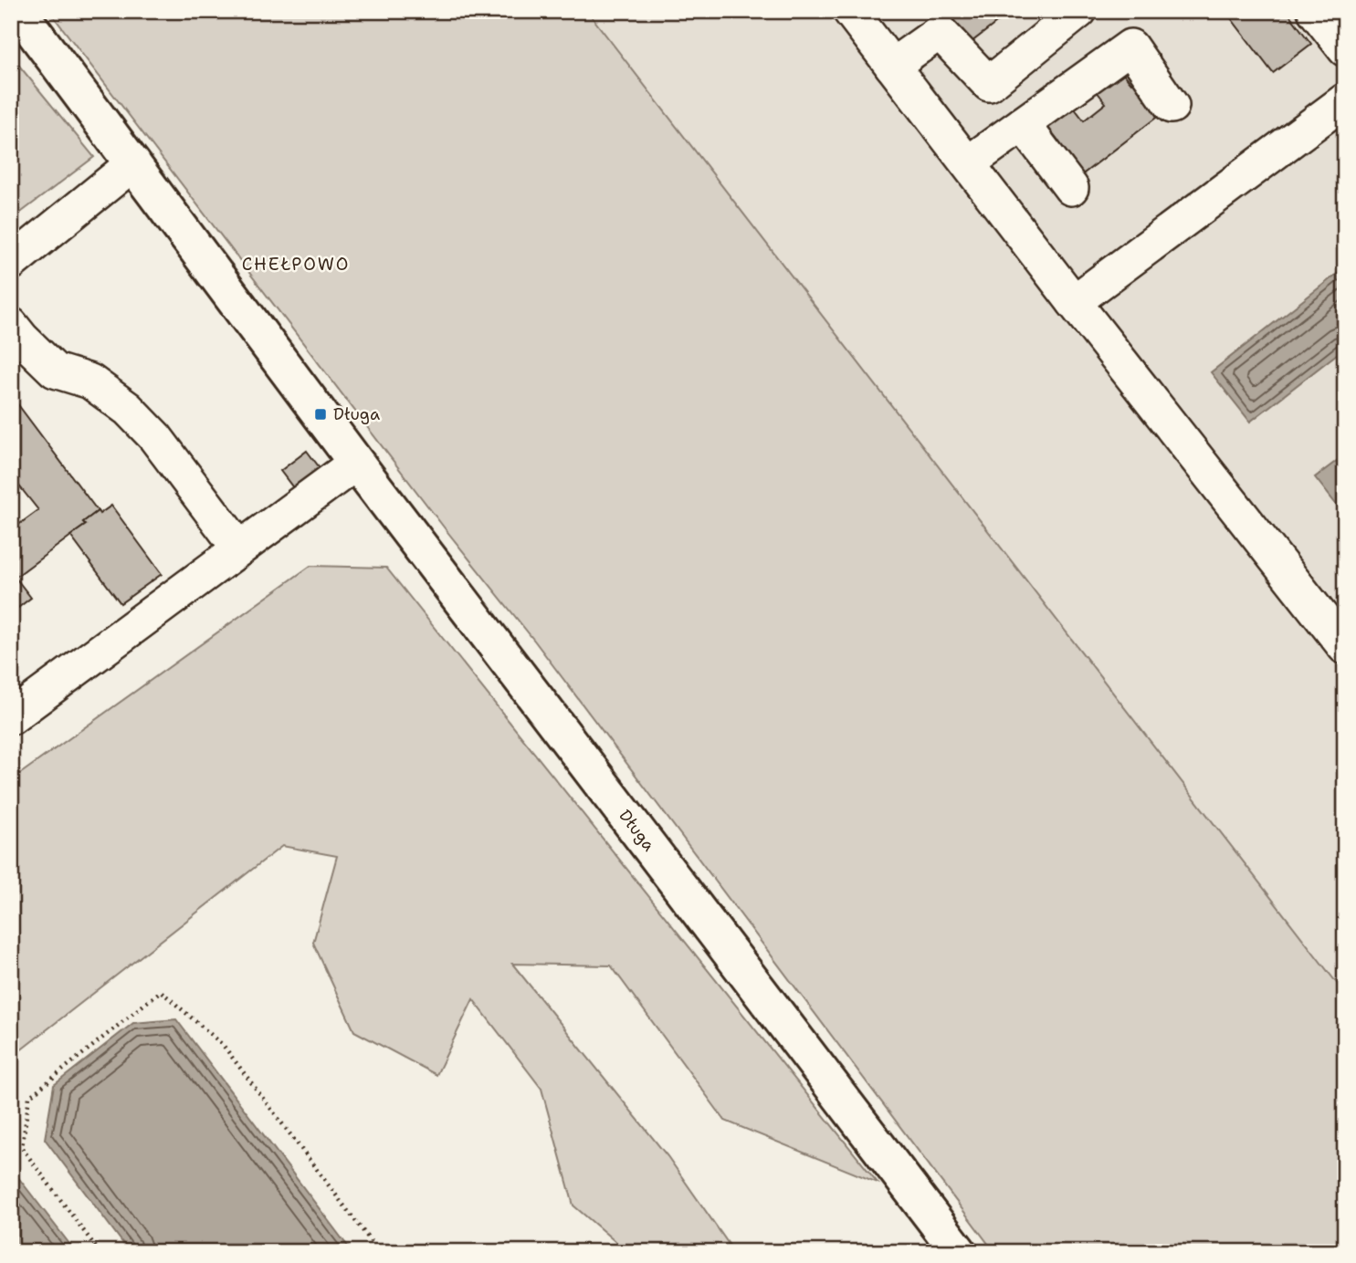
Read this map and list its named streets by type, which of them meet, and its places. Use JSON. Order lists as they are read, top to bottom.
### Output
{
  "streets": {
    "main road": ["Długa"]
  },
  "districts": ["CHEŁPOWO"],
  "places": {
    "transit": ["Długa"]
  }
}
